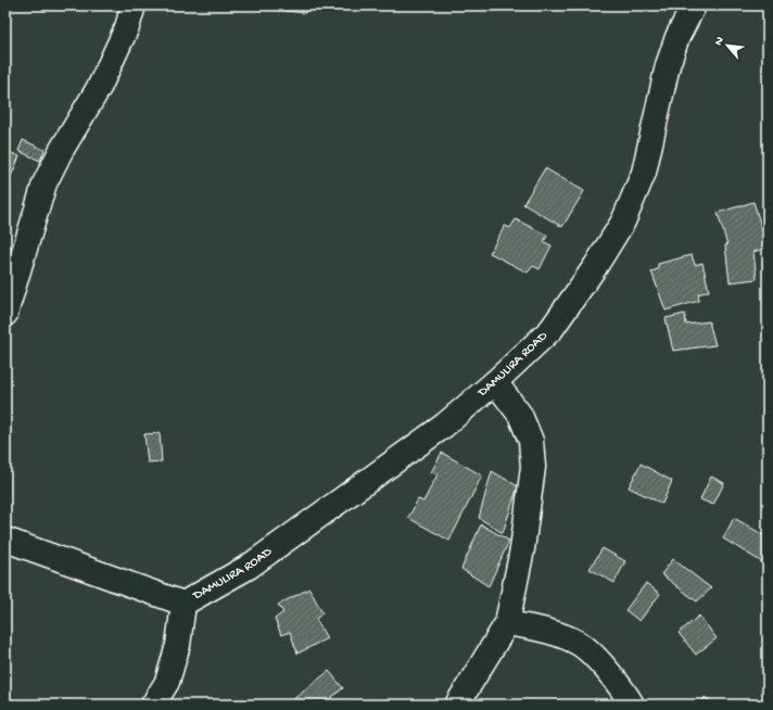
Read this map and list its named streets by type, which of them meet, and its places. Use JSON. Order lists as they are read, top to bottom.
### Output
{
  "streets": {
    "street": ["DAMULIRA ROAD"]
  },
  "north": "top left"
}
